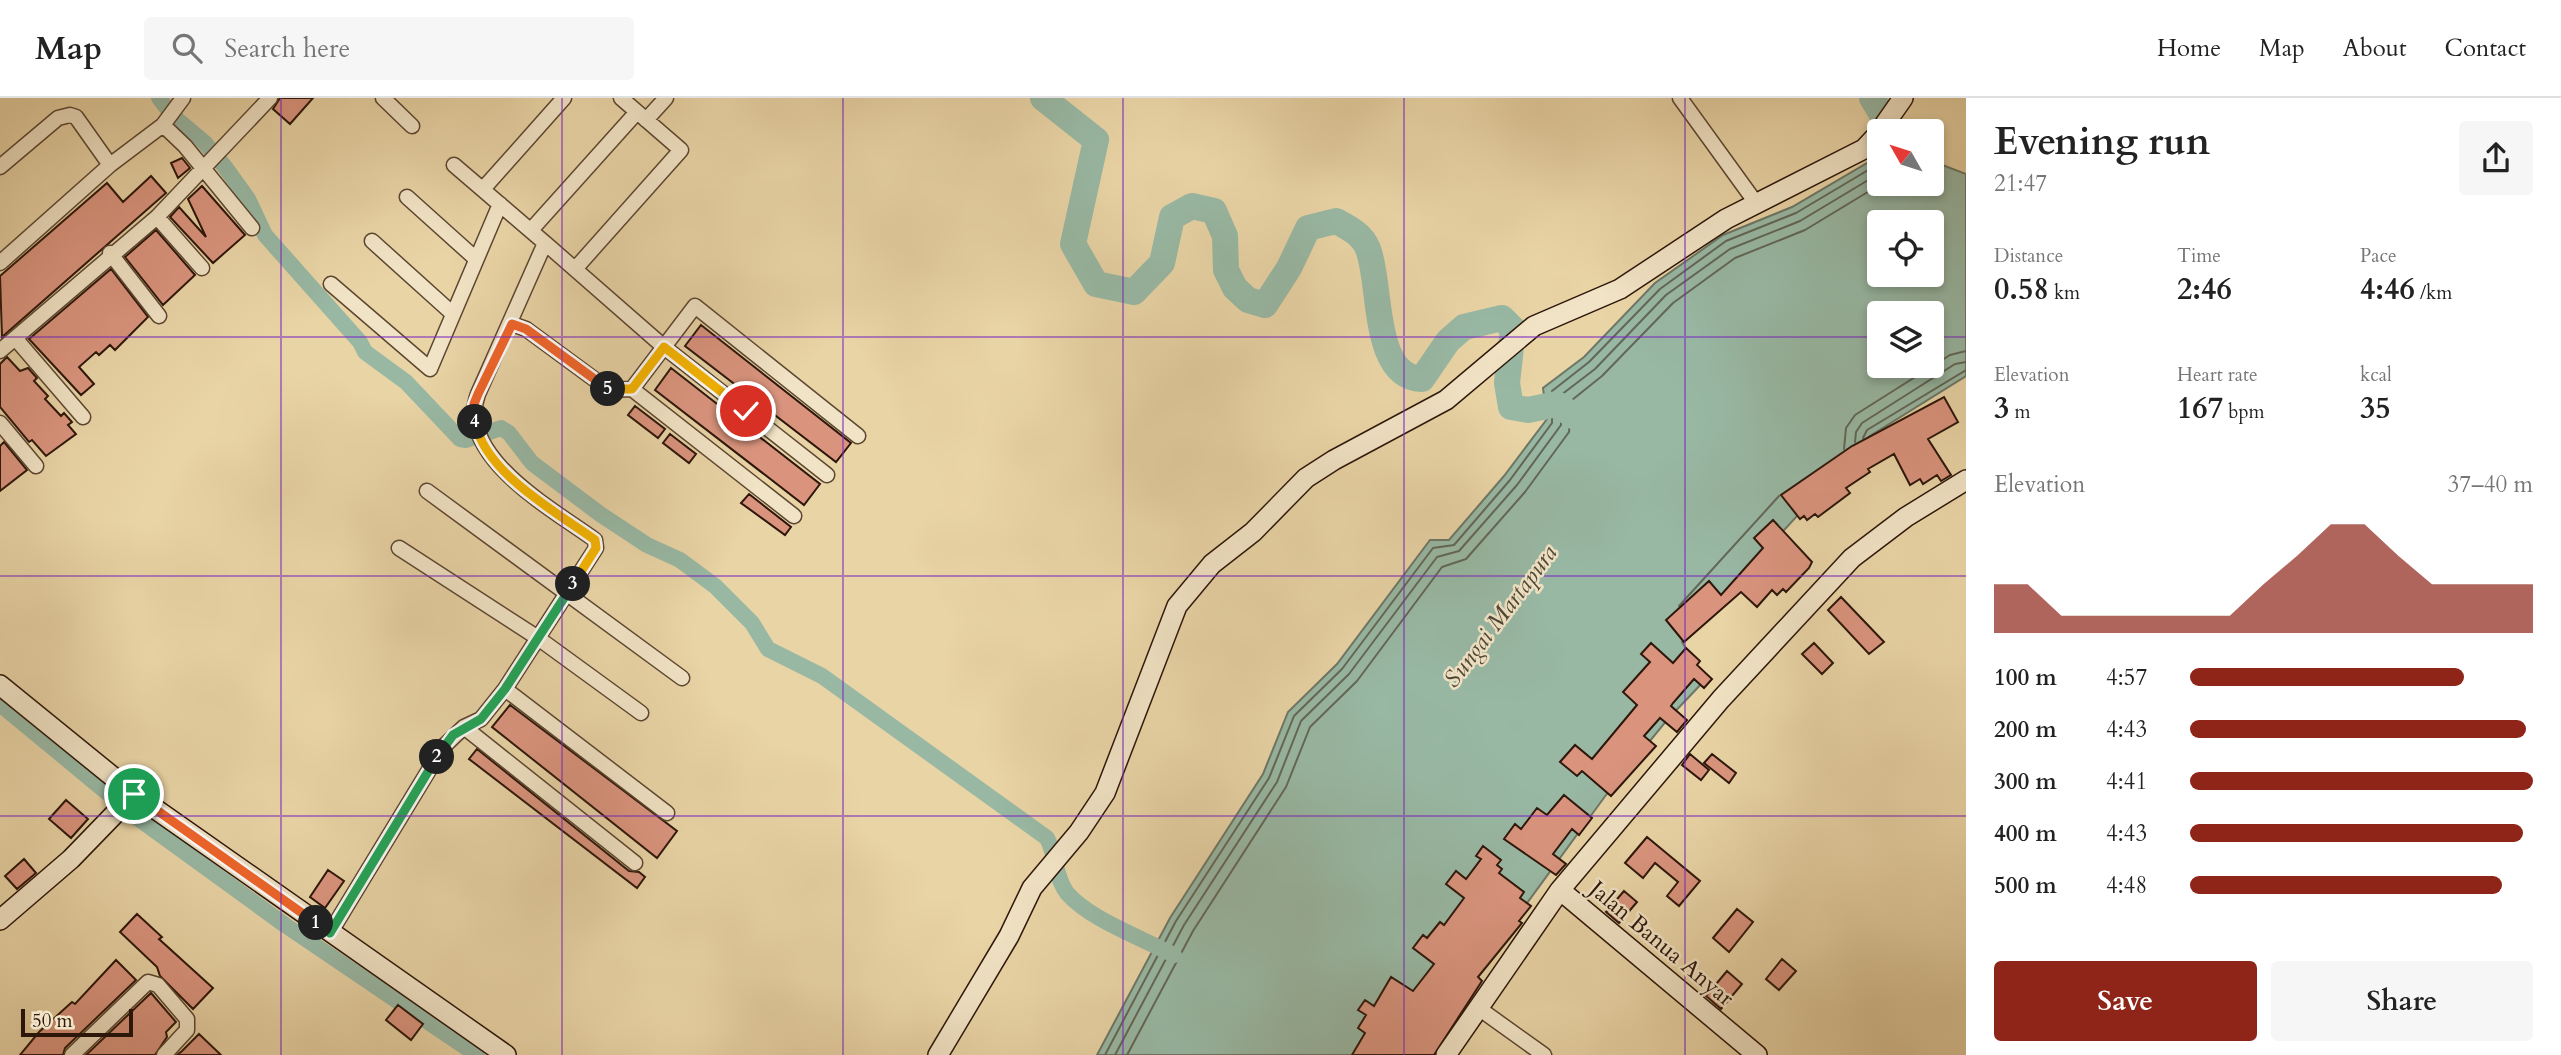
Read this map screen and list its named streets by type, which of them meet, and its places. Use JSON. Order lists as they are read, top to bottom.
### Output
{
  "streets": {
    "street": ["Jalan Banua Anyar"]
  },
  "water": ["Sungai Martapura"],
  "scale_bar": "50 m",
  "north": "top left",
  "page": {
    "header": "Map",
    "search": "Search here",
    "nav": [
      "Home",
      "Map",
      "About",
      "Contact"
    ],
    "heading": ["Evening run", "21:47"],
    "stats": [
      ["Distance", "0.58 km"],
      ["Time", "2:46"],
      ["Pace", "4:46 /km"],
      ["Elevation", "3 m"],
      ["Heart rate", "167 bpm"],
      ["kcal", "35"]
    ],
    "pins": [
      "5",
      "4",
      "3",
      "2",
      "1"
    ],
    "chart": ["Elevation", "37–40 m"],
    "list": [
      {
        "name": "100 m",
        "note": "4:57"
      },
      {
        "name": "200 m",
        "note": "4:43"
      },
      {
        "name": "300 m",
        "note": "4:41"
      },
      {
        "name": "400 m",
        "note": "4:43"
      },
      {
        "name": "500 m",
        "note": "4:48"
      }
    ],
    "buttons": ["Save", "Share"],
    "scale": "50 m"
  }
}
